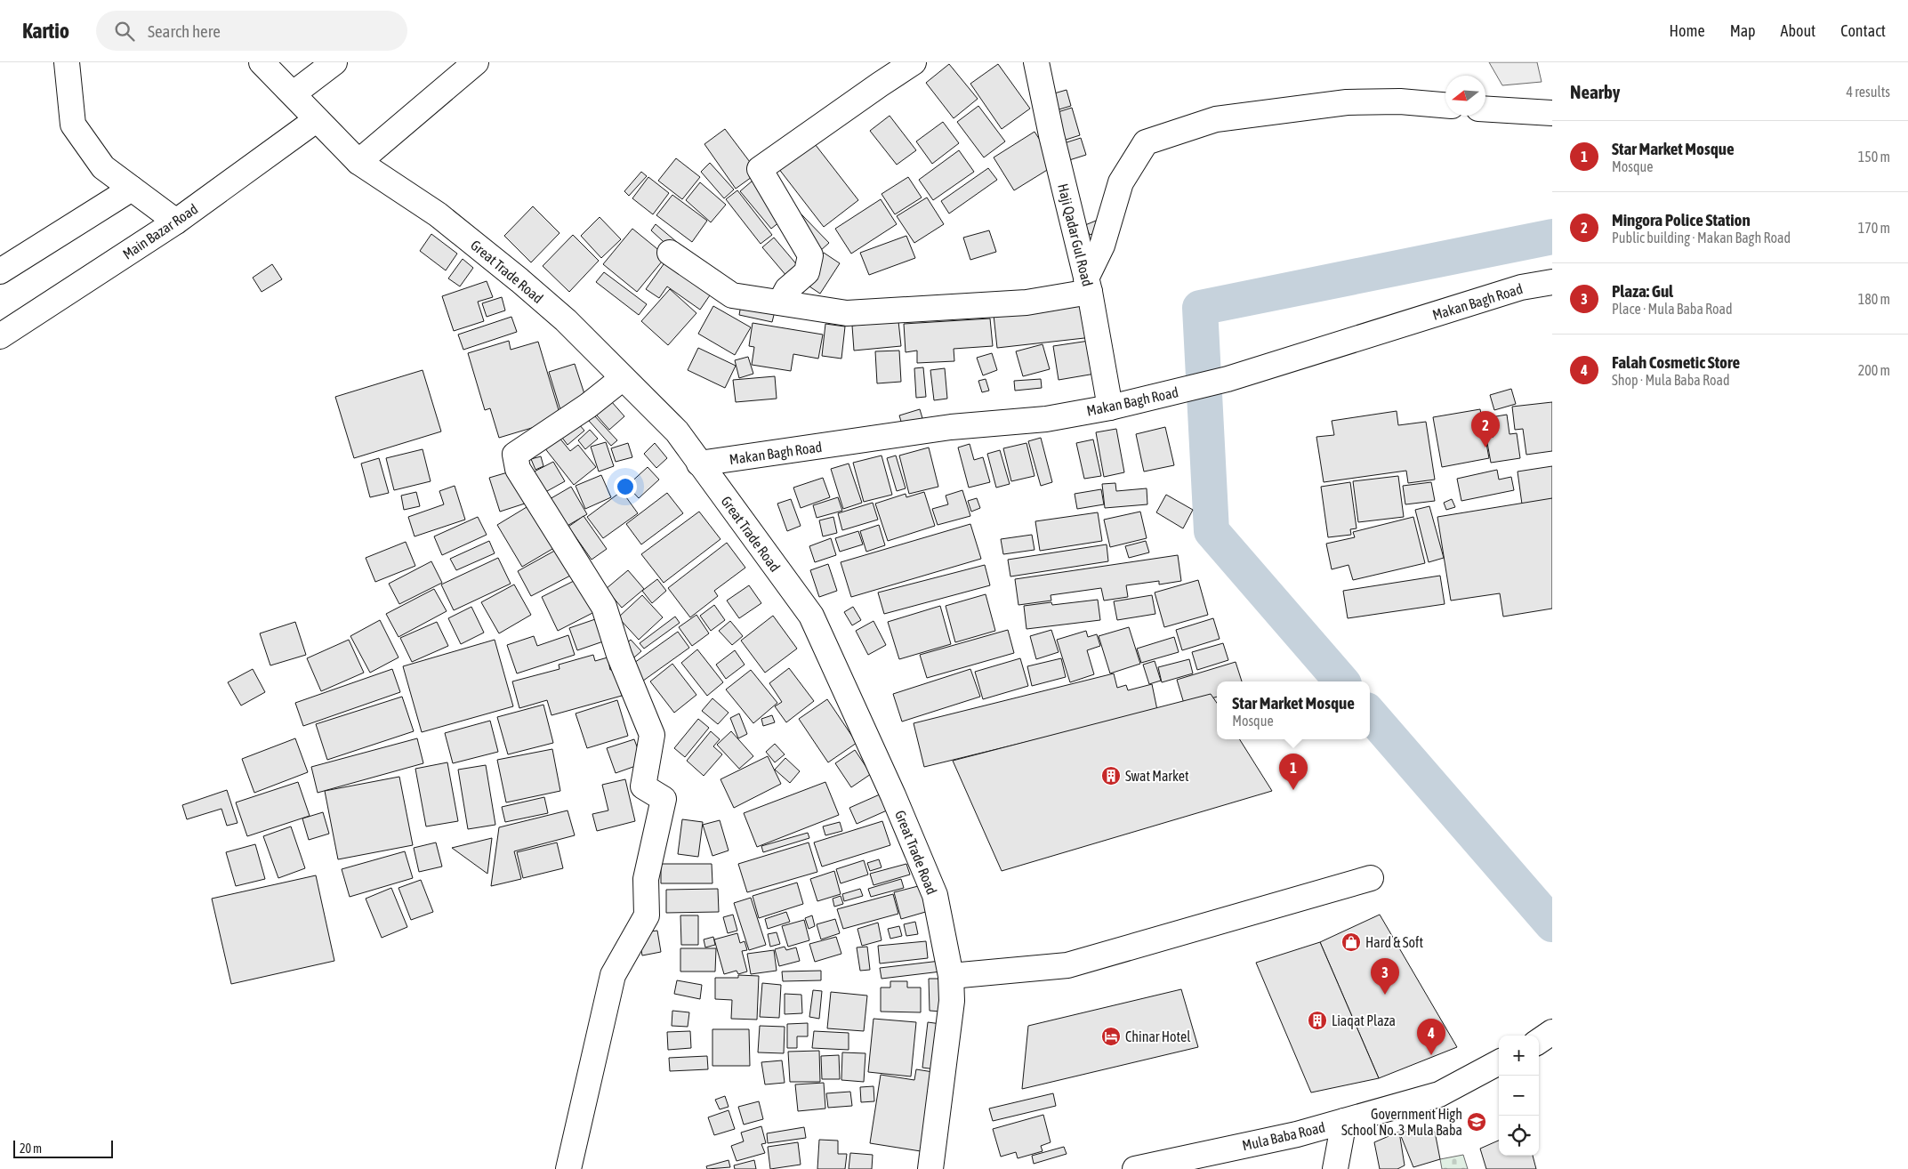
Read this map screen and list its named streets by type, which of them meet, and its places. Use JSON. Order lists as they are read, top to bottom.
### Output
{
  "streets": {
    "street": [
      "Main Bazar Road",
      "Haji Qadar Gul Road",
      "Great Trade Road",
      "Makan Bagh Road",
      "Mula Baba Road"
    ]
  },
  "crossings": [
    ["Main Bazar Road", "Great Trade Road"],
    ["Haji Qadar Gul Road", "Makan Bagh Road"],
    ["Great Trade Road", "Makan Bagh Road"]
  ],
  "places": {
    "building": ["Swat Market", "Liaqat Plaza"],
    "shop": ["Hard & Soft"],
    "hotel": ["Chinar Hotel"],
    "school or university": ["Government High School No. 3 Mula Baba"]
  },
  "scale_bar": "20 m",
  "north": "left",
  "page": {
    "header": "Kartio",
    "search": "Search here",
    "nav": [
      "Home",
      "Map",
      "About",
      "Contact"
    ],
    "heading": ["Nearby", "4 results"],
    "list": [
      {
        "mark": "1",
        "name": "Star Market Mosque",
        "note": "Mosque",
        "value": "150 m"
      },
      {
        "mark": "2",
        "name": "Mingora Police Station",
        "note": "Public building · Makan Bagh Road",
        "value": "170 m"
      },
      {
        "mark": "3",
        "name": "Plaza: Gul",
        "note": "Place · Mula Baba Road",
        "value": "180 m"
      },
      {
        "mark": "4",
        "name": "Falah Cosmetic Store",
        "note": "Shop · Mula Baba Road",
        "value": "200 m"
      }
    ],
    "pins": [
      "2",
      "1",
      "3",
      "4"
    ],
    "popup": ["Star Market Mosque", "Mosque"],
    "map_buttons": ["+", "−"],
    "scale": "20 m"
  }
}
